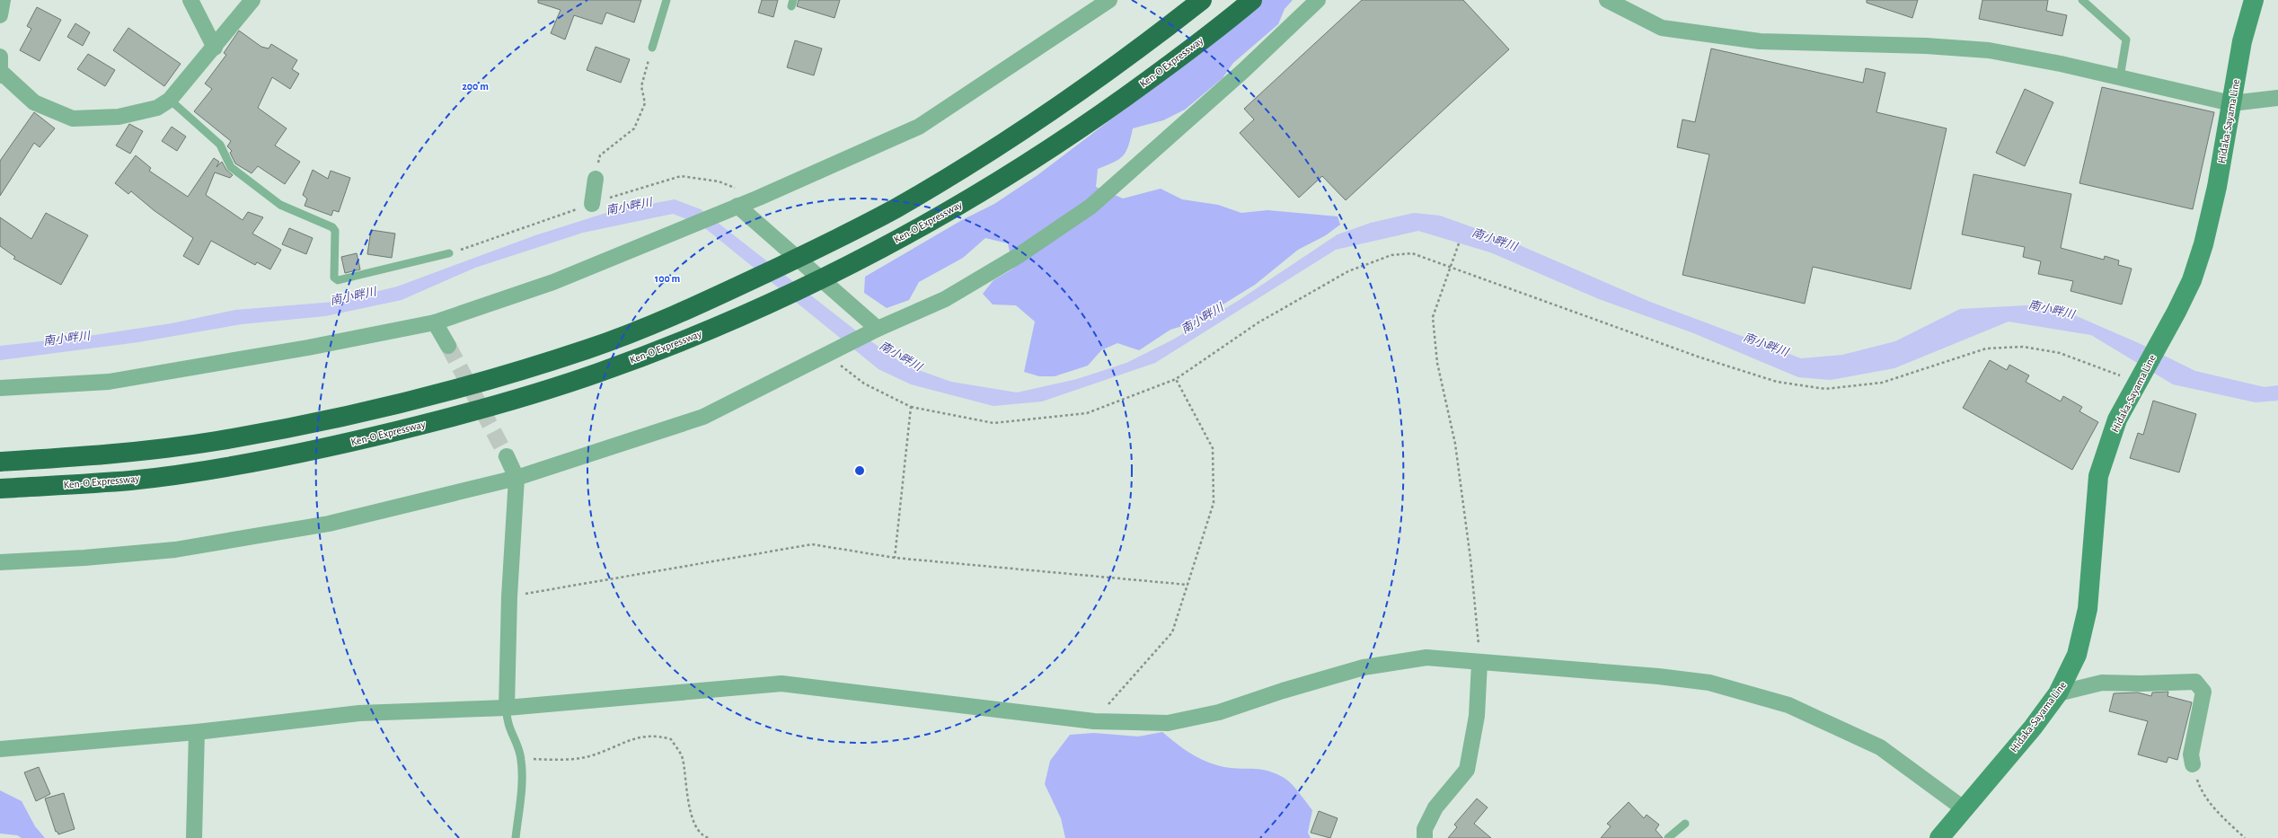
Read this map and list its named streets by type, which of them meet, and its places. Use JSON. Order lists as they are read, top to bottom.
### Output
{
  "streets": {
    "highway": ["Ken-O Expressway"],
    "main road": ["Hidaka-Sayama Line"]
  },
  "water": ["南小畔川"],
  "rings": ["200 m", "100 m"]
}
